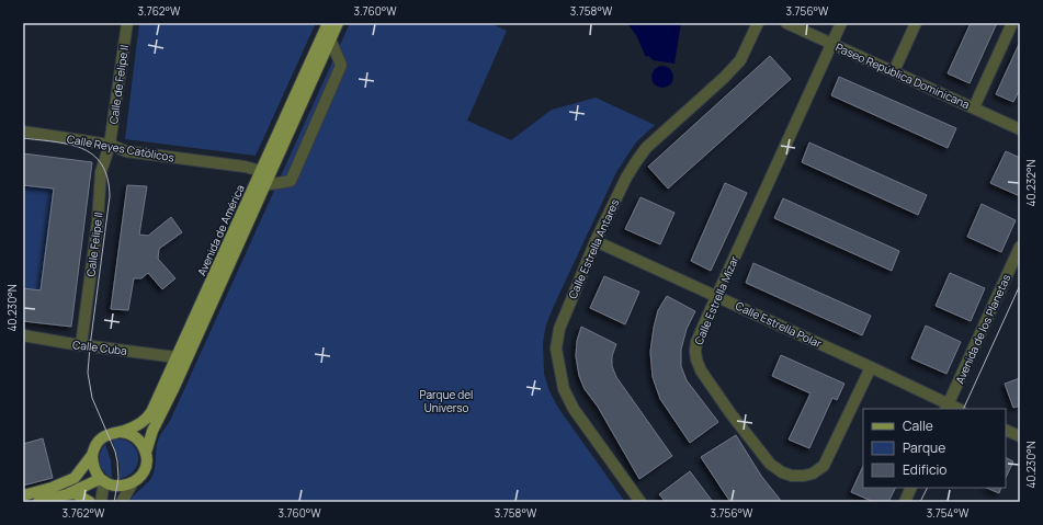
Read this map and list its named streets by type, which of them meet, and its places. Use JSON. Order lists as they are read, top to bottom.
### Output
{
  "streets": {
    "main road": ["Avenida de América"],
    "street": [
      "Paseo República Dominicana",
      "Calle de Felipe II",
      "Calle Reyes Católicos",
      "Calle Felipe II",
      "Calle Estrella Antares",
      "Calle Estrella Mizar",
      "Calle Estrella Polar",
      "Avenida de los Planetas",
      "Calle Cuba"
    ]
  },
  "crossings": [
    ["Paseo República Dominicana", "Calle Estrella Mizar"],
    ["Calle de Felipe II", "Calle Reyes Católicos"],
    ["Calle de Felipe II", "Calle Felipe II"],
    ["Calle Reyes Católicos", "Avenida de América"],
    ["Calle Reyes Católicos", "Calle Felipe II"],
    ["Avenida de América", "Calle Cuba"],
    ["Calle Felipe II", "Calle Cuba"],
    ["Calle Estrella Antares", "Calle Estrella Polar"],
    ["Calle Estrella Mizar", "Calle Estrella Polar"],
    ["Calle Estrella Polar", "Avenida de los Planetas"]
  ],
  "parks": ["Parque del Universo"],
  "legend": ["Calle", "Parque", "Edificio"],
  "coordinates": [
    "3.762°W",
    "3.760°W",
    "3.758°W",
    "3.756°W",
    "40.232°N",
    "40.230°N",
    "3.754°W"
  ]
}
